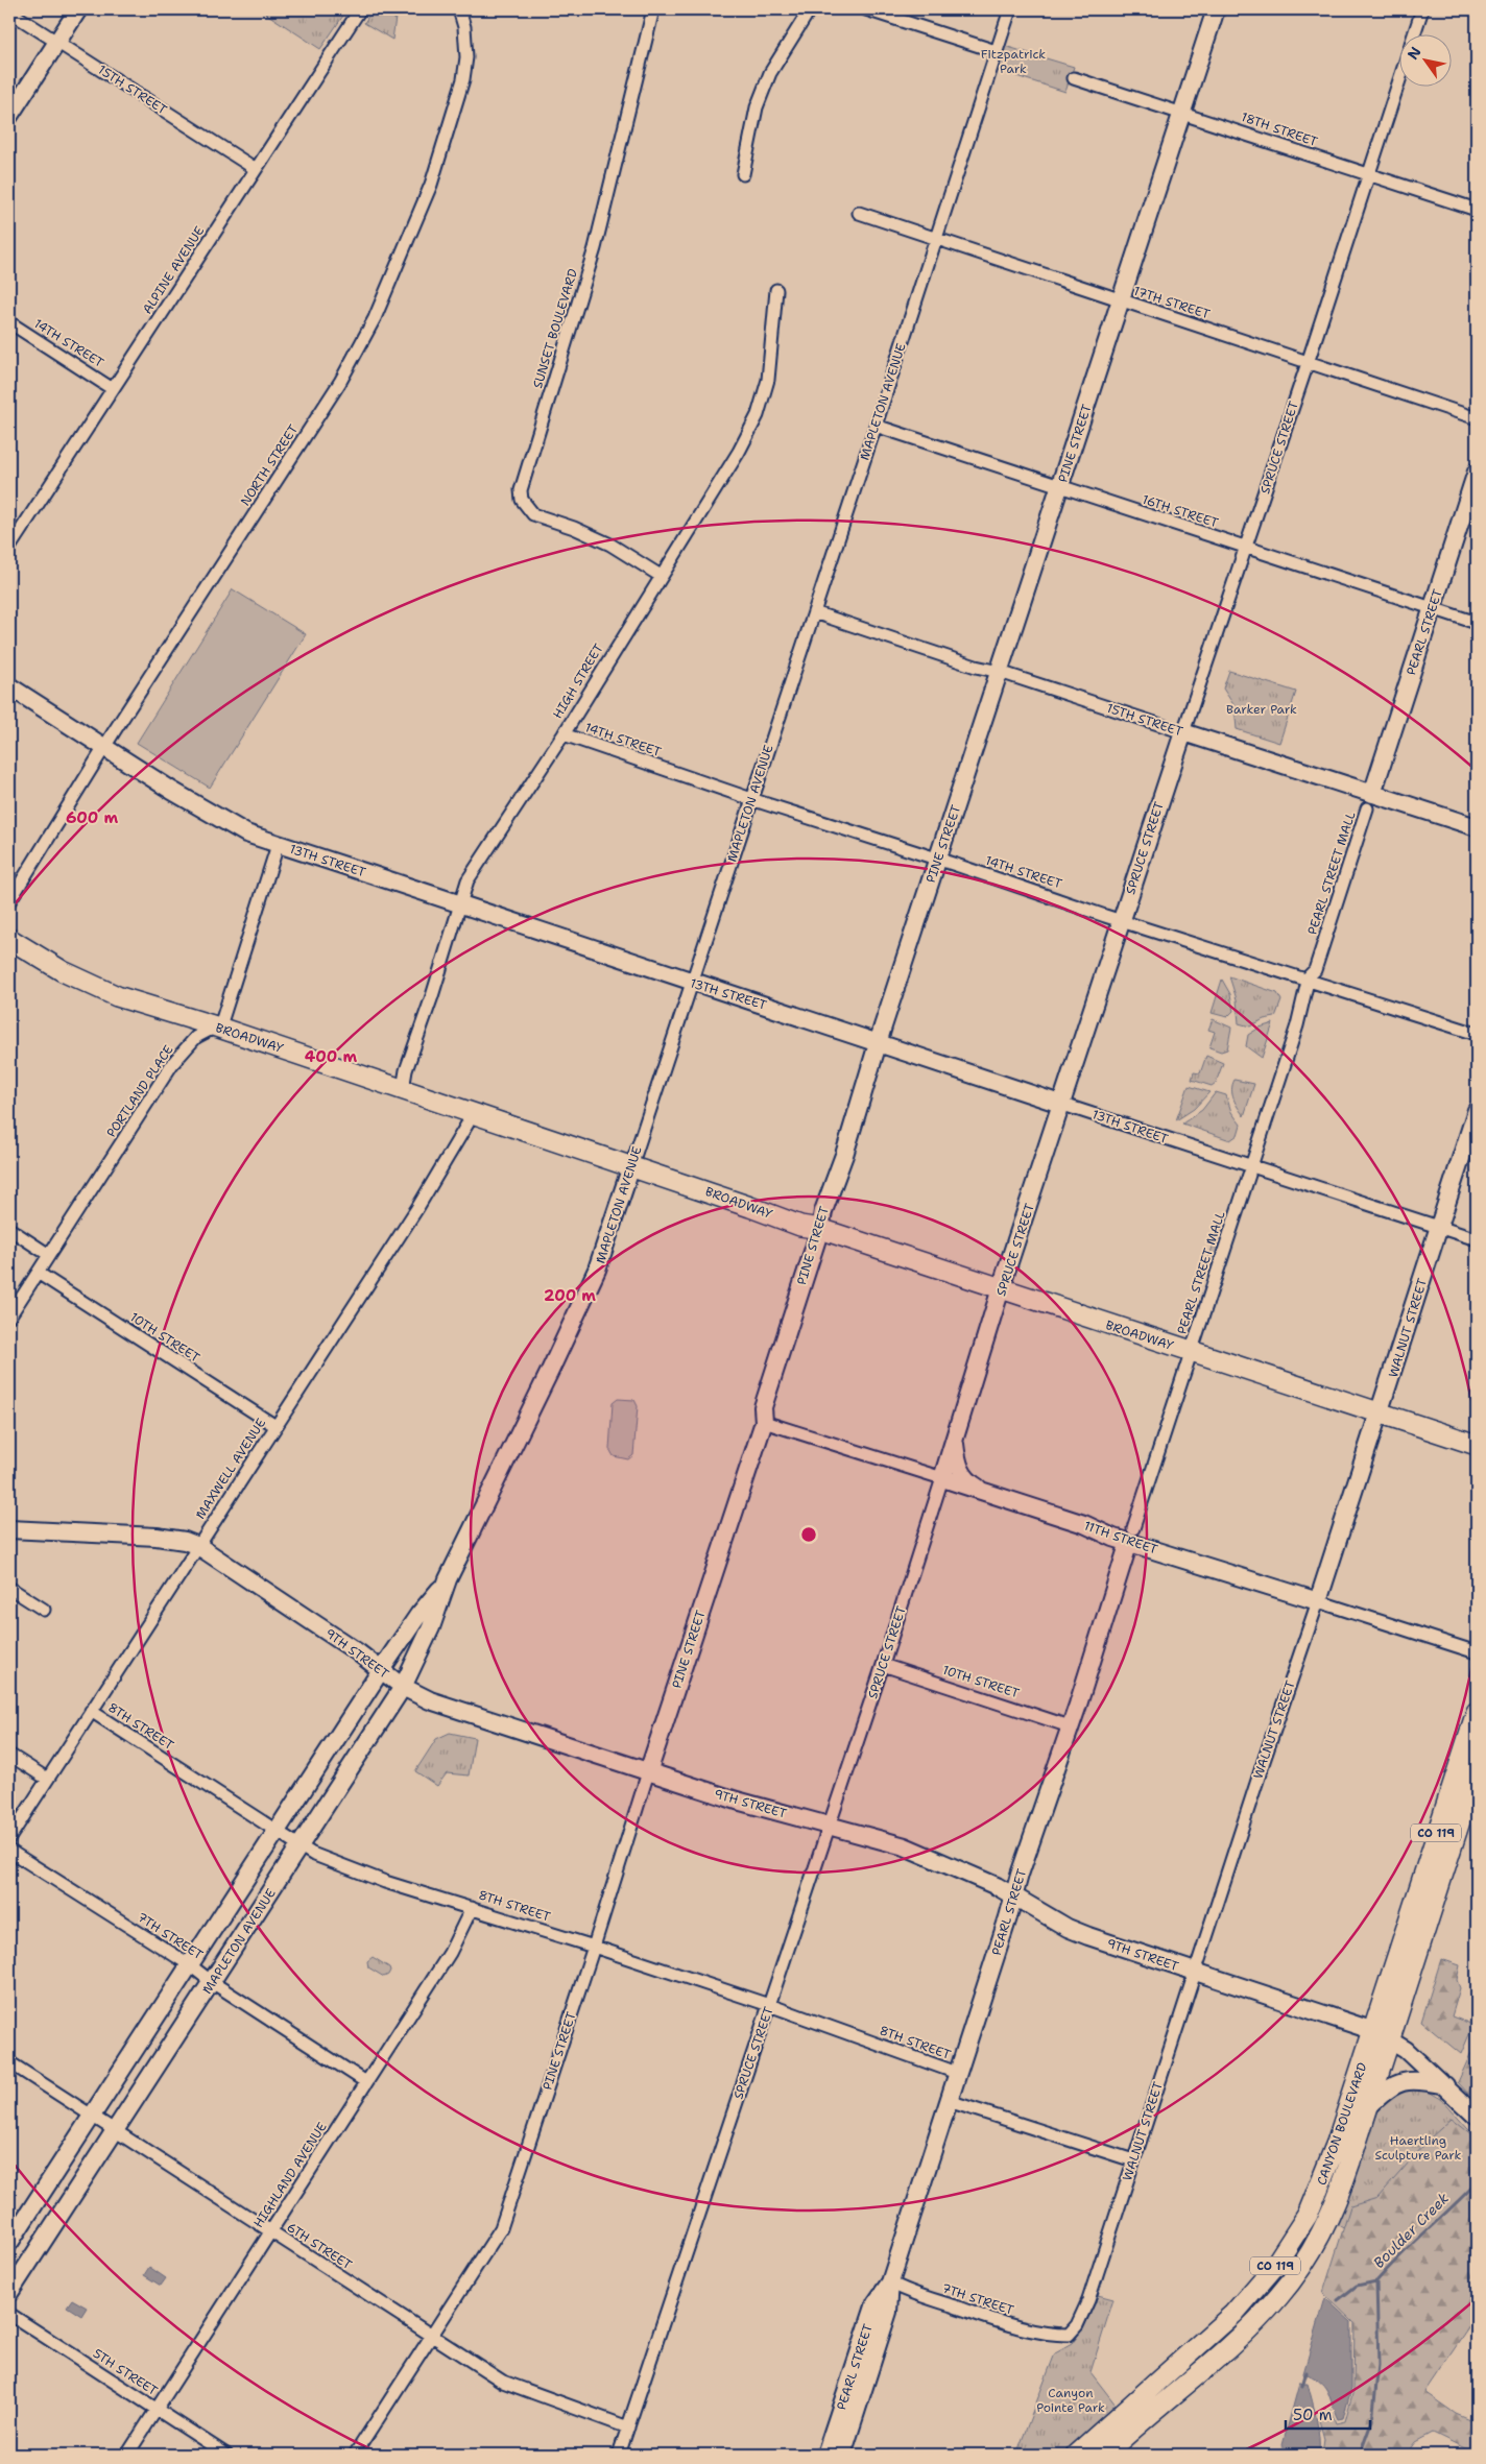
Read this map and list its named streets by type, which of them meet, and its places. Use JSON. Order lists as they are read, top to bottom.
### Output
{
  "streets": {
    "main road": ["BROADWAY", "CO 119", "CANYON BOULEVARD"],
    "street": [
      "15TH STREET",
      "18TH STREET",
      "ALPINE AVENUE",
      "17TH STREET",
      "SUNSET BOULEVARD",
      "14TH STREET",
      "MAPLETON AVENUE",
      "PINE STREET",
      "SPRUCE STREET",
      "NORTH STREET",
      "16TH STREET",
      "PEARL STREET",
      "HIGH STREET",
      "13TH STREET",
      "PEARL STREET MALL",
      "PORTLAND PLACE",
      "WALNUT STREET",
      "10TH STREET",
      "MAXWELL AVENUE",
      "11TH STREET",
      "9TH STREET",
      "8TH STREET",
      "7TH STREET",
      "HIGHLAND AVENUE",
      "6TH STREET",
      "5TH STREET"
    ]
  },
  "crossings": [
    ["15TH STREET", "ALPINE AVENUE"],
    ["15TH STREET", "MAPLETON AVENUE"],
    ["15TH STREET", "PINE STREET"],
    ["15TH STREET", "SPRUCE STREET"],
    ["15TH STREET", "PEARL STREET"],
    ["15TH STREET", "PEARL STREET MALL"],
    ["18TH STREET", "PINE STREET"],
    ["18TH STREET", "SPRUCE STREET"],
    ["ALPINE AVENUE", "14TH STREET"],
    ["17TH STREET", "MAPLETON AVENUE"],
    ["17TH STREET", "PINE STREET"],
    ["17TH STREET", "SPRUCE STREET"],
    ["SUNSET BOULEVARD", "HIGH STREET"],
    ["14TH STREET", "MAPLETON AVENUE"],
    ["14TH STREET", "PINE STREET"],
    ["14TH STREET", "SPRUCE STREET"],
    ["14TH STREET", "HIGH STREET"],
    ["MAPLETON AVENUE", "16TH STREET"],
    ["MAPLETON AVENUE", "13TH STREET"],
    ["MAPLETON AVENUE", "BROADWAY"],
    ["MAPLETON AVENUE", "9TH STREET"],
    ["MAPLETON AVENUE", "8TH STREET"],
    ["MAPLETON AVENUE", "7TH STREET"],
    ["MAPLETON AVENUE", "6TH STREET"],
    ["PINE STREET", "16TH STREET"],
    ["PINE STREET", "13TH STREET"],
    ["PINE STREET", "BROADWAY"],
    ["PINE STREET", "11TH STREET"],
    ["PINE STREET", "9TH STREET"],
    ["PINE STREET", "8TH STREET"],
    ["PINE STREET", "6TH STREET"],
    ["SPRUCE STREET", "16TH STREET"],
    ["SPRUCE STREET", "13TH STREET"],
    ["SPRUCE STREET", "BROADWAY"],
    ["SPRUCE STREET", "10TH STREET"],
    ["SPRUCE STREET", "11TH STREET"],
    ["SPRUCE STREET", "9TH STREET"],
    ["SPRUCE STREET", "8TH STREET"],
    ["SPRUCE STREET", "6TH STREET"],
    ["NORTH STREET", "13TH STREET"],
    ["16TH STREET", "PEARL STREET"],
    ["PEARL STREET", "PEARL STREET MALL"],
    ["PEARL STREET", "10TH STREET"],
    ["PEARL STREET", "11TH STREET"],
    ["PEARL STREET", "9TH STREET"],
    ["PEARL STREET", "8TH STREET"],
    ["PEARL STREET", "7TH STREET"],
    ["HIGH STREET", "13TH STREET"],
    ["HIGH STREET", "BROADWAY"],
    ["13TH STREET", "PORTLAND PLACE"],
    ["13TH STREET", "WALNUT STREET"],
    ["PEARL STREET MALL", "BROADWAY"],
    ["PEARL STREET MALL", "11TH STREET"],
    ["BROADWAY", "PORTLAND PLACE"],
    ["BROADWAY", "WALNUT STREET"],
    ["BROADWAY", "MAXWELL AVENUE"],
    ["PORTLAND PLACE", "10TH STREET"],
    ["WALNUT STREET", "11TH STREET"],
    ["WALNUT STREET", "9TH STREET"],
    ["WALNUT STREET", "7TH STREET"],
    ["10TH STREET", "MAXWELL AVENUE"],
    ["MAXWELL AVENUE", "9TH STREET"],
    ["MAXWELL AVENUE", "8TH STREET"],
    ["9TH STREET", "CANYON BOULEVARD"],
    ["8TH STREET", "HIGHLAND AVENUE"],
    ["7TH STREET", "HIGHLAND AVENUE"],
    ["HIGHLAND AVENUE", "6TH STREET"],
    ["HIGHLAND AVENUE", "5TH STREET"]
  ],
  "water": ["Boulder Creek"],
  "parks": [
    "Fitzpatrick Park",
    "Barker Park",
    "Haertling Sculpture Park",
    "Canyon Pointe Park"
  ],
  "scale_bar": "50 m",
  "north": "top left",
  "rings": ["600 m", "400 m", "200 m"]
}
